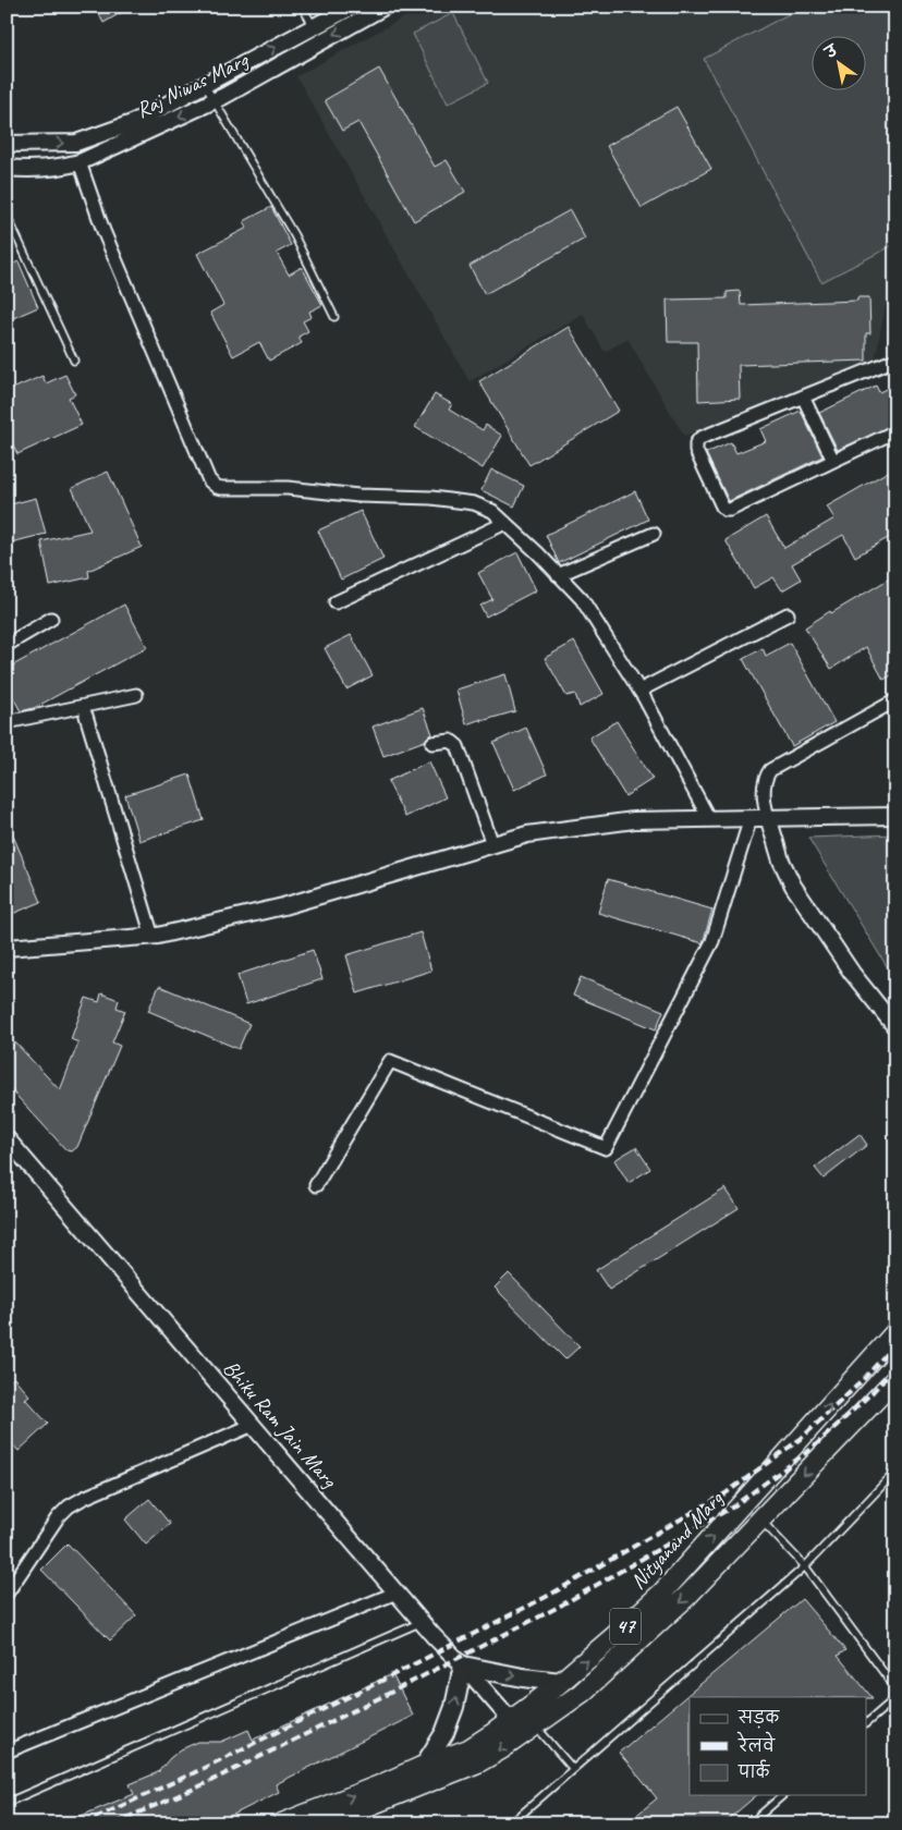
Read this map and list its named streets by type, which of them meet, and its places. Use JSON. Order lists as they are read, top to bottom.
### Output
{
  "streets": {
    "main road": ["Nityanand Marg", "47"],
    "street": ["Raj Niwas Marg", "Bhiku Ram Jain Marg"]
  },
  "crossings": [
    ["Bhiku Ram Jain Marg", "Nityanand Marg"]
  ],
  "legend": ["सड़क", "रेलवे", "पार्क"],
  "north": "top left"
}
